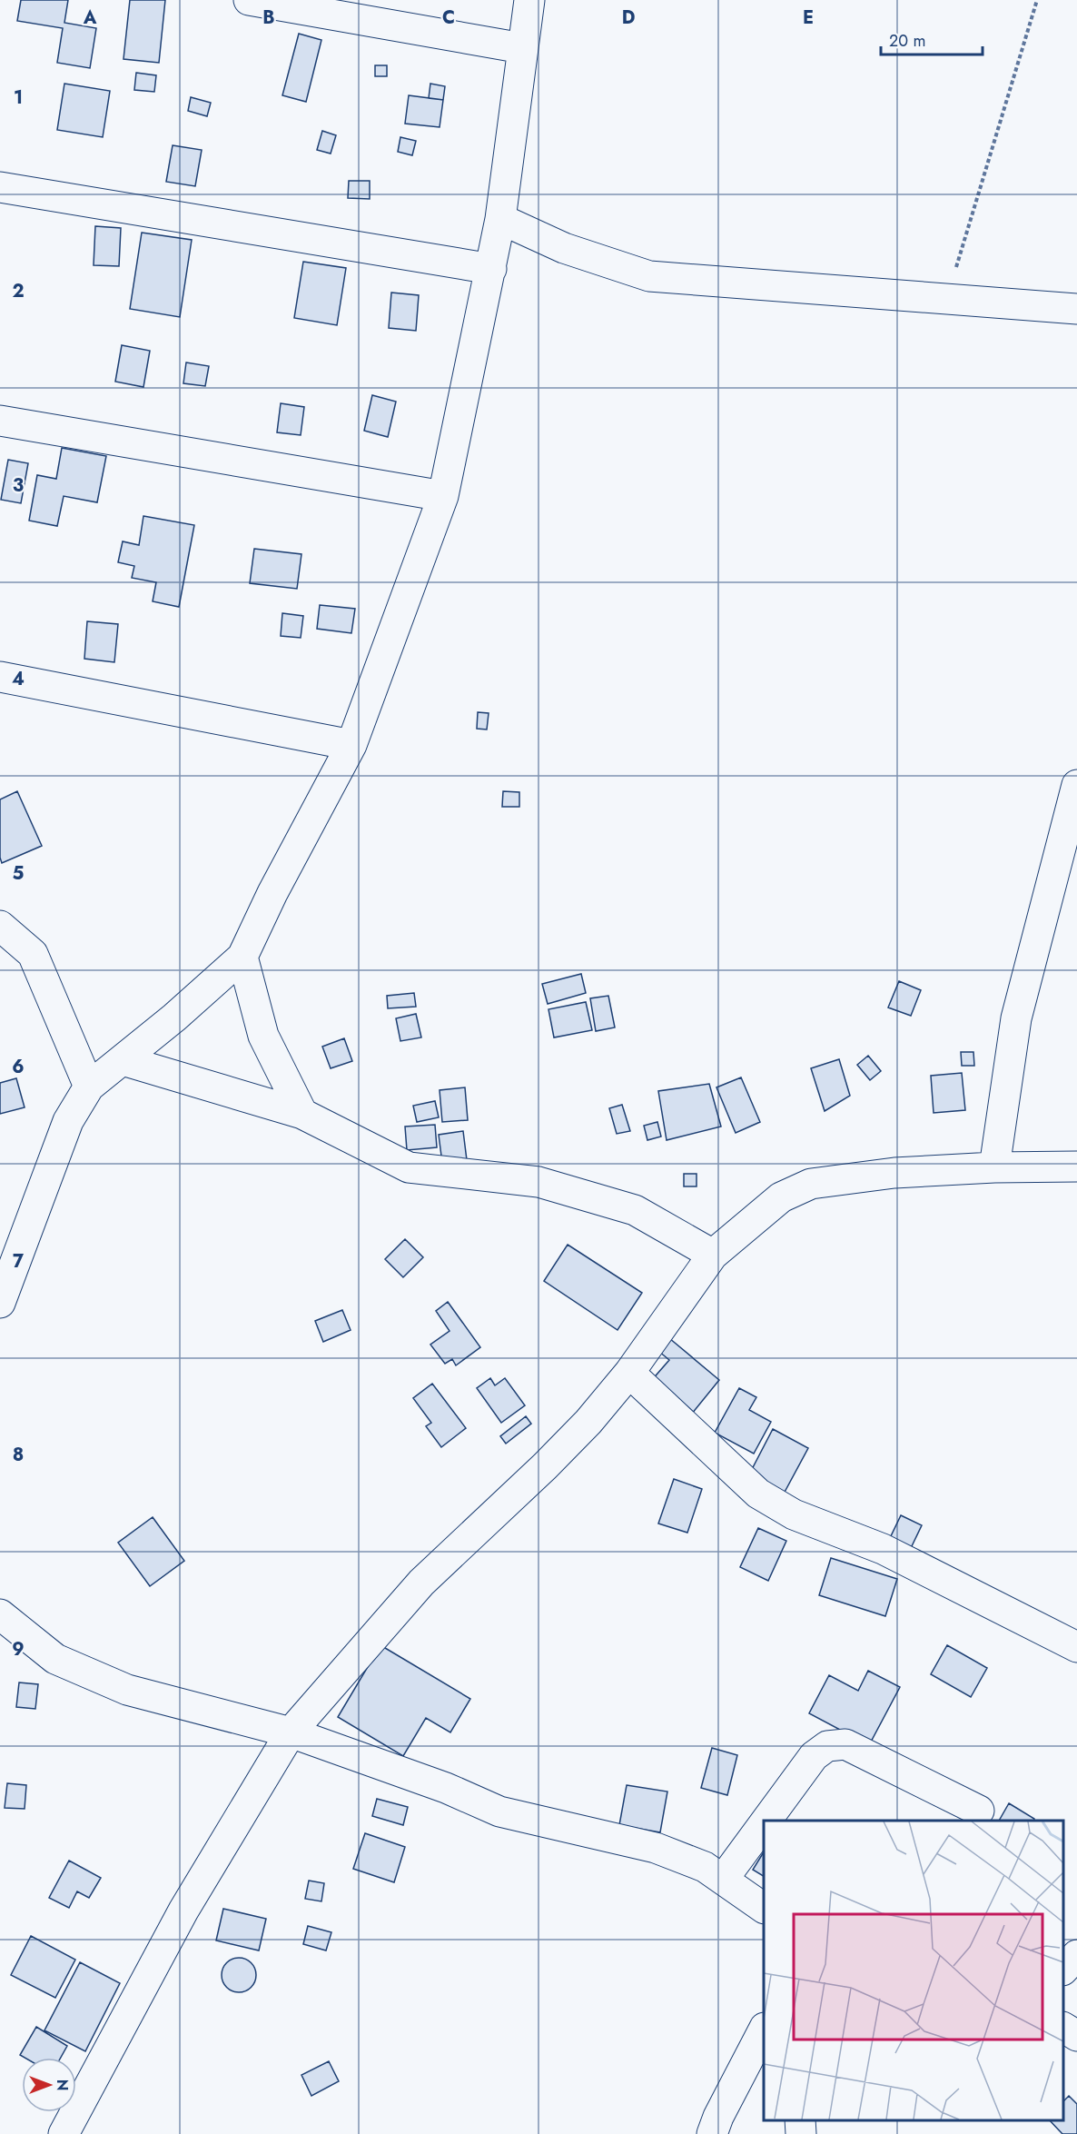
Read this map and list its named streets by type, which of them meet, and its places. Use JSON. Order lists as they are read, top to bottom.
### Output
{
  "scale_bar": "20 m",
  "north": "right",
  "grid": {
    "columns": [
      "A",
      "B",
      "C",
      "D",
      "E"
    ],
    "rows": [
      "1",
      "2",
      "3",
      "4",
      "5",
      "6",
      "7",
      "8",
      "9"
    ]
  }
}
